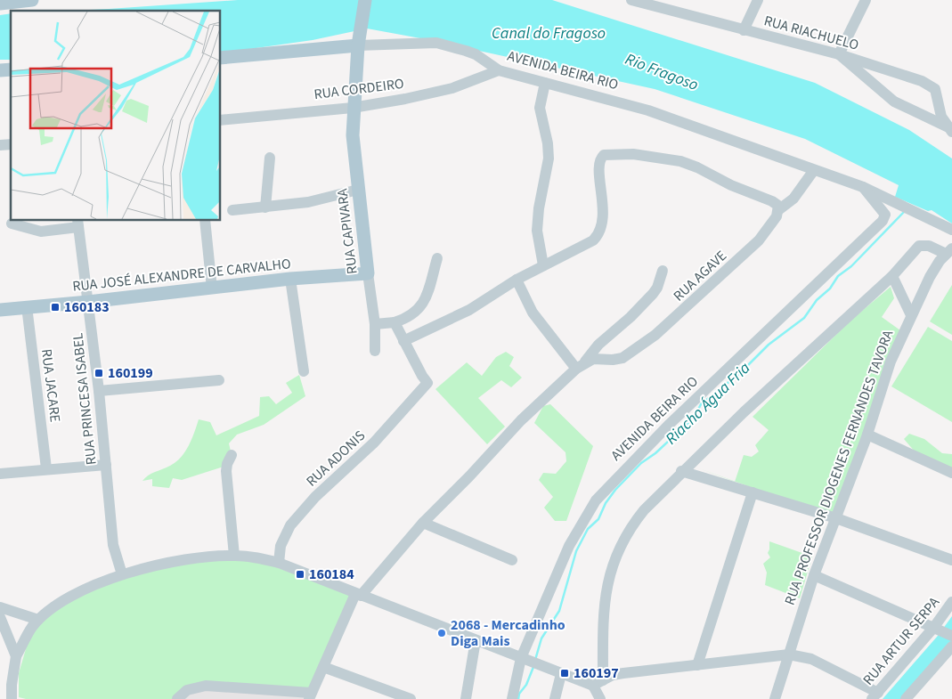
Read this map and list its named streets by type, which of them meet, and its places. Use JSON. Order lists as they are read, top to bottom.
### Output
{
  "streets": {
    "main road": ["AVENIDA BEIRA RIO", "RUA CAPIVARA", "RUA JOSÉ ALEXANDRE DE CARVALHO"],
    "street": [
      "RUA RIACHUELO",
      "RUA CORDEIRO",
      "RUA AGAVE",
      "RUA JACARE",
      "RUA PRINCESA ISABEL",
      "RUA ADONIS",
      "RUA PROFESSOR DIOGENES FERNANDES TAVORA",
      "RUA ARTUR SERPA"
    ]
  },
  "crossings": [
    ["AVENIDA BEIRA RIO", "RUA CORDEIRO"],
    ["AVENIDA BEIRA RIO", "RUA CAPIVARA"],
    ["RUA CORDEIRO", "RUA CAPIVARA"],
    ["RUA CAPIVARA", "RUA JOSÉ ALEXANDRE DE CARVALHO"],
    ["RUA JOSÉ ALEXANDRE DE CARVALHO", "RUA JACARE"],
    ["RUA JOSÉ ALEXANDRE DE CARVALHO", "RUA PRINCESA ISABEL"]
  ],
  "water": ["Canal do Fragoso", "Rio Fragoso", "Riacho Água Fria"],
  "places": {
    "transit": [
      "160183",
      "160199",
      "160184",
      "160197"
    ],
    "other": ["2068 - Mercadinho Diga Mais"]
  }
}
